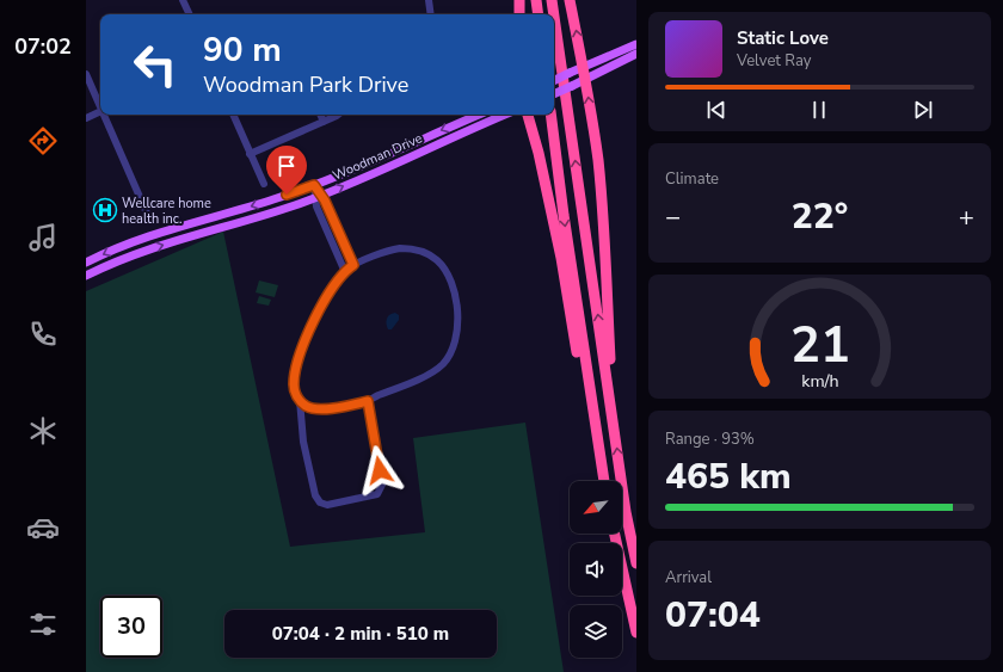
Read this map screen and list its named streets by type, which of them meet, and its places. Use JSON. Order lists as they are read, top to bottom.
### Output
{
  "streets": {
    "main road": ["Woodman Drive"]
  },
  "places": {
    "hospital": ["Wellcare home health inc."]
  },
  "north": "bottom left",
  "page": {
    "tabs": "07:02",
    "turn": ["90 m", "Woodman Park Drive"],
    "song": ["Static Love", "Velvet Ray"],
    "tile": [
      "Climate",
      ["Range · 93%", "465 km"],
      ["Arrival", "07:04"]
    ],
    "heat": ["−", "22°", "+"],
    "limit": "30",
    "trip": "07:04 · 2 min · 510 m",
    "gauge": ["21", "km/h"]
  }
}
